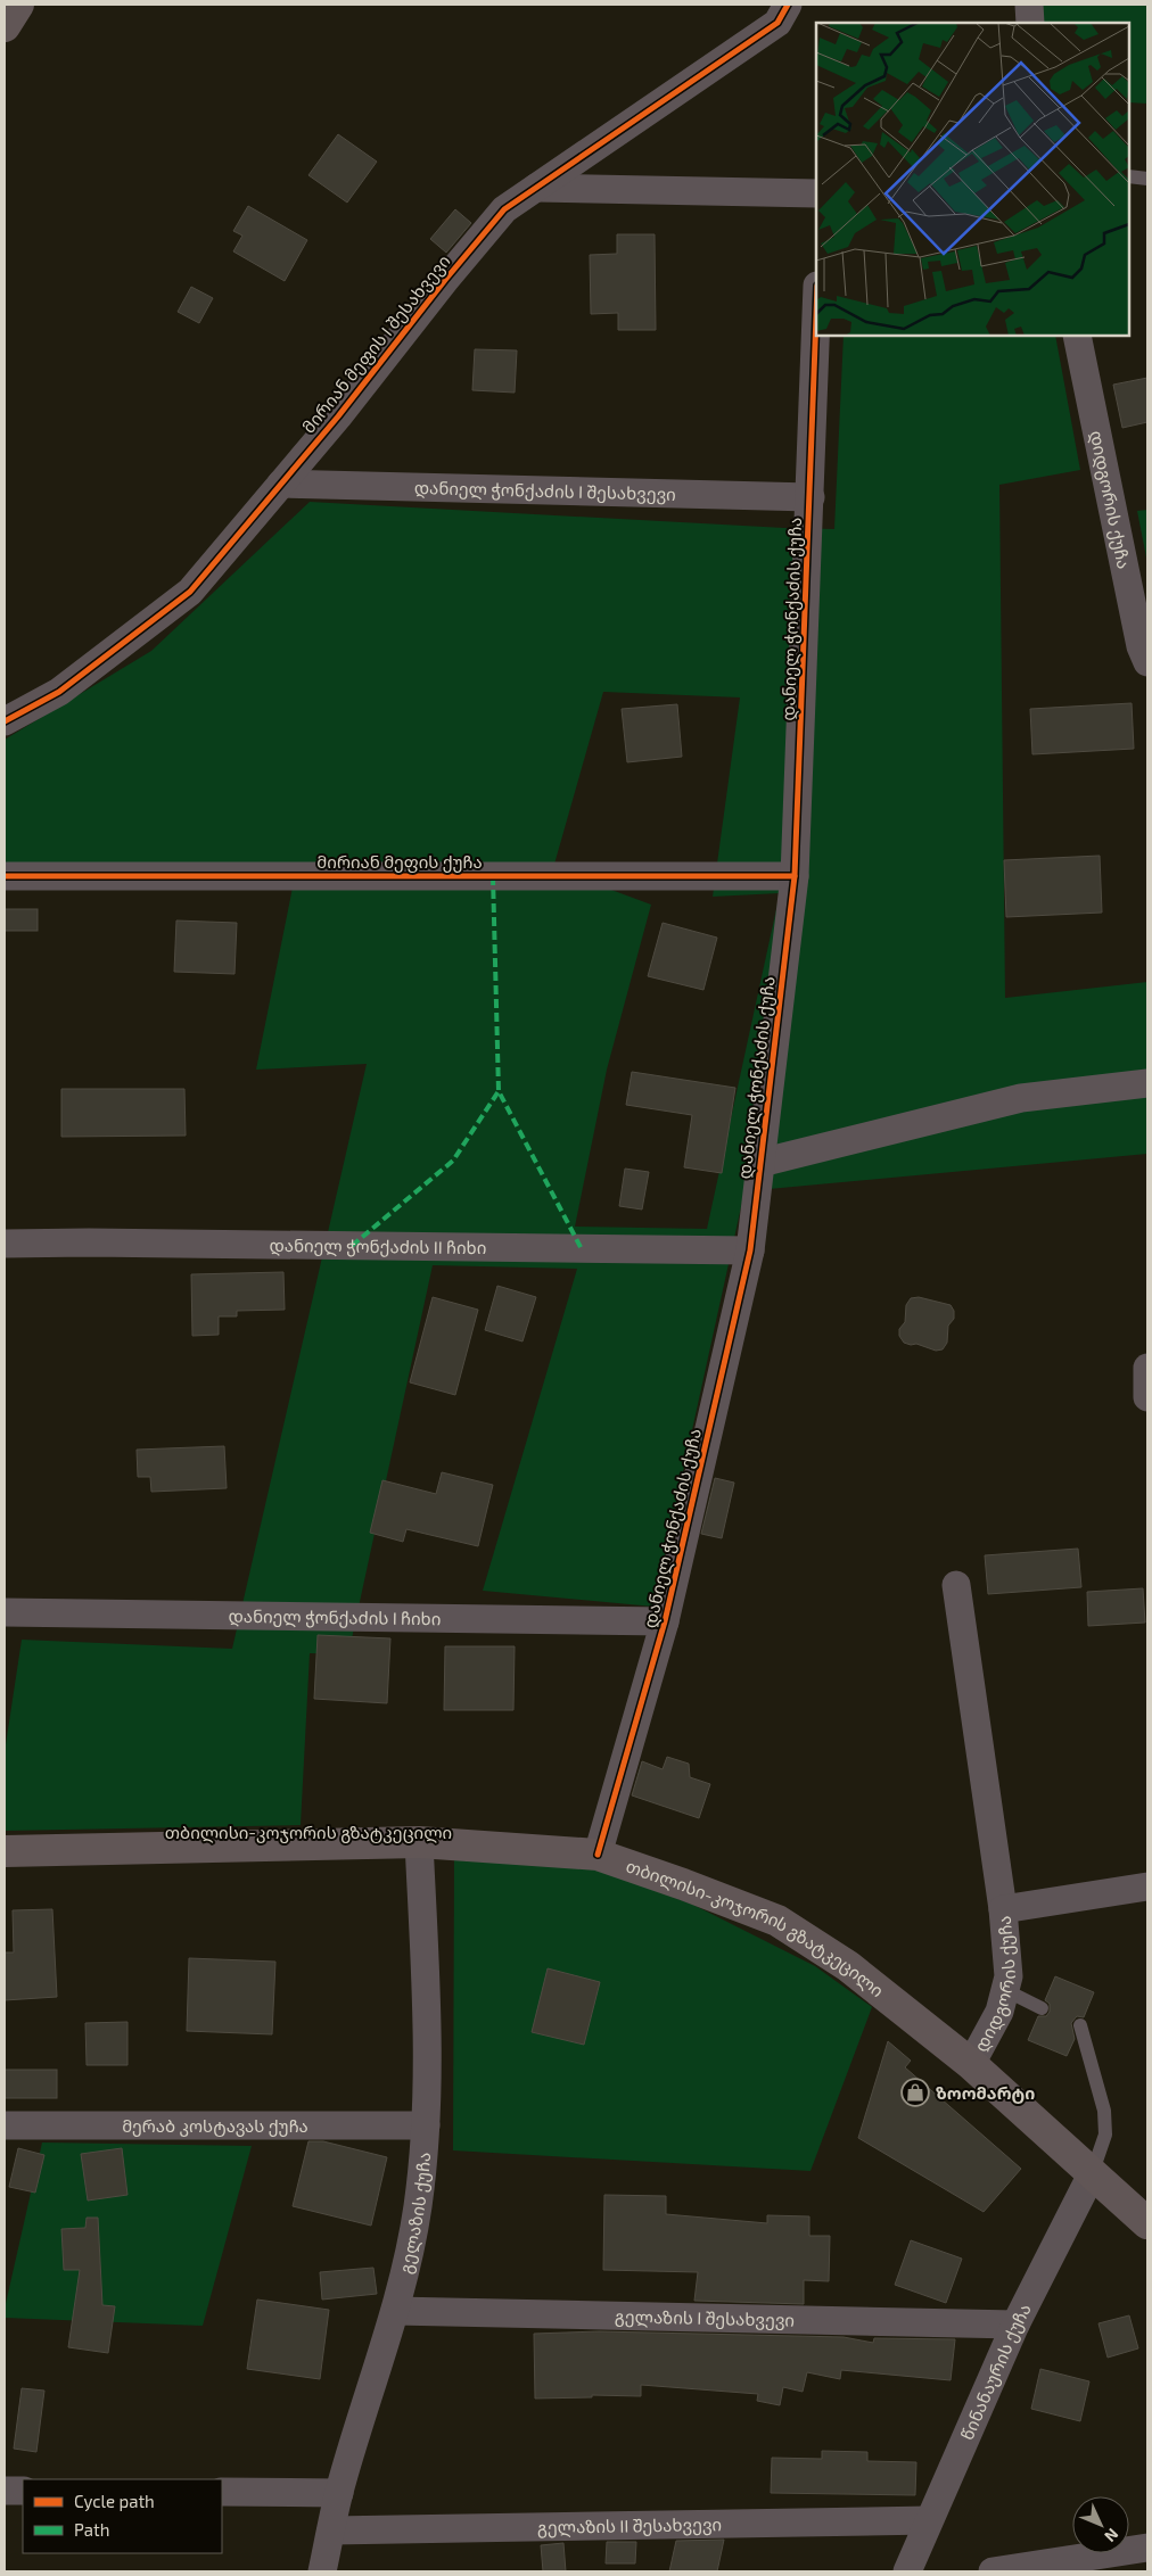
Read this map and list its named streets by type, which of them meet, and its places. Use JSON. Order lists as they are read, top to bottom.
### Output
{
  "streets": {
    "main road": ["თბილისი-კოჯორის გზატკეცილი"],
    "street": [
      "მირიან მეფის I შესახვევი",
      "დანიელ ჭონქაძის I შესახვევი",
      "დიდგორის ქუჩა",
      "დანიელ ჭონქაძის ქუჩა",
      "მირიან მეფის ქუჩა",
      "დანიელ ჭონქაძის II ჩიხი",
      "დანიელ ჭონქაძის I ჩიხი",
      "მერაბ კოსტავას ქუჩა",
      "გელაზის ქუჩა",
      "გელაზის I შესახვევი",
      "წინანაურის ქუჩა",
      "გელაზის II შესახვევი"
    ]
  },
  "crossings": [
    ["მირიან მეფის I შესახვევი", "დანიელ ჭონქაძის I შესახვევი"],
    ["დანიელ ჭონქაძის I შესახვევი", "დანიელ ჭონქაძის ქუჩა"],
    ["დიდგორის ქუჩა", "თბილისი-კოჯორის გზატკეცილი"],
    ["დანიელ ჭონქაძის ქუჩა", "მირიან მეფის ქუჩა"],
    ["დანიელ ჭონქაძის ქუჩა", "დანიელ ჭონქაძის II ჩიხი"],
    ["დანიელ ჭონქაძის ქუჩა", "დანიელ ჭონქაძის I ჩიხი"],
    ["დანიელ ჭონქაძის ქუჩა", "თბილისი-კოჯორის გზატკეცილი"],
    ["თბილისი-კოჯორის გზატკეცილი", "გელაზის ქუჩა"],
    ["თბილისი-კოჯორის გზატკეცილი", "წინანაურის ქუჩა"],
    ["მერაბ კოსტავას ქუჩა", "გელაზის ქუჩა"],
    ["გელაზის ქუჩა", "გელაზის I შესახვევი"],
    ["გელაზის ქუჩა", "გელაზის II შესახვევი"],
    ["გელაზის I შესახვევი", "წინანაურის ქუჩა"],
    ["წინანაურის ქუჩა", "გელაზის II შესახვევი"]
  ],
  "places": {
    "shop": ["ზოომარტი"]
  },
  "legend": ["Cycle path", "Path"],
  "north": "bottom right"
}
